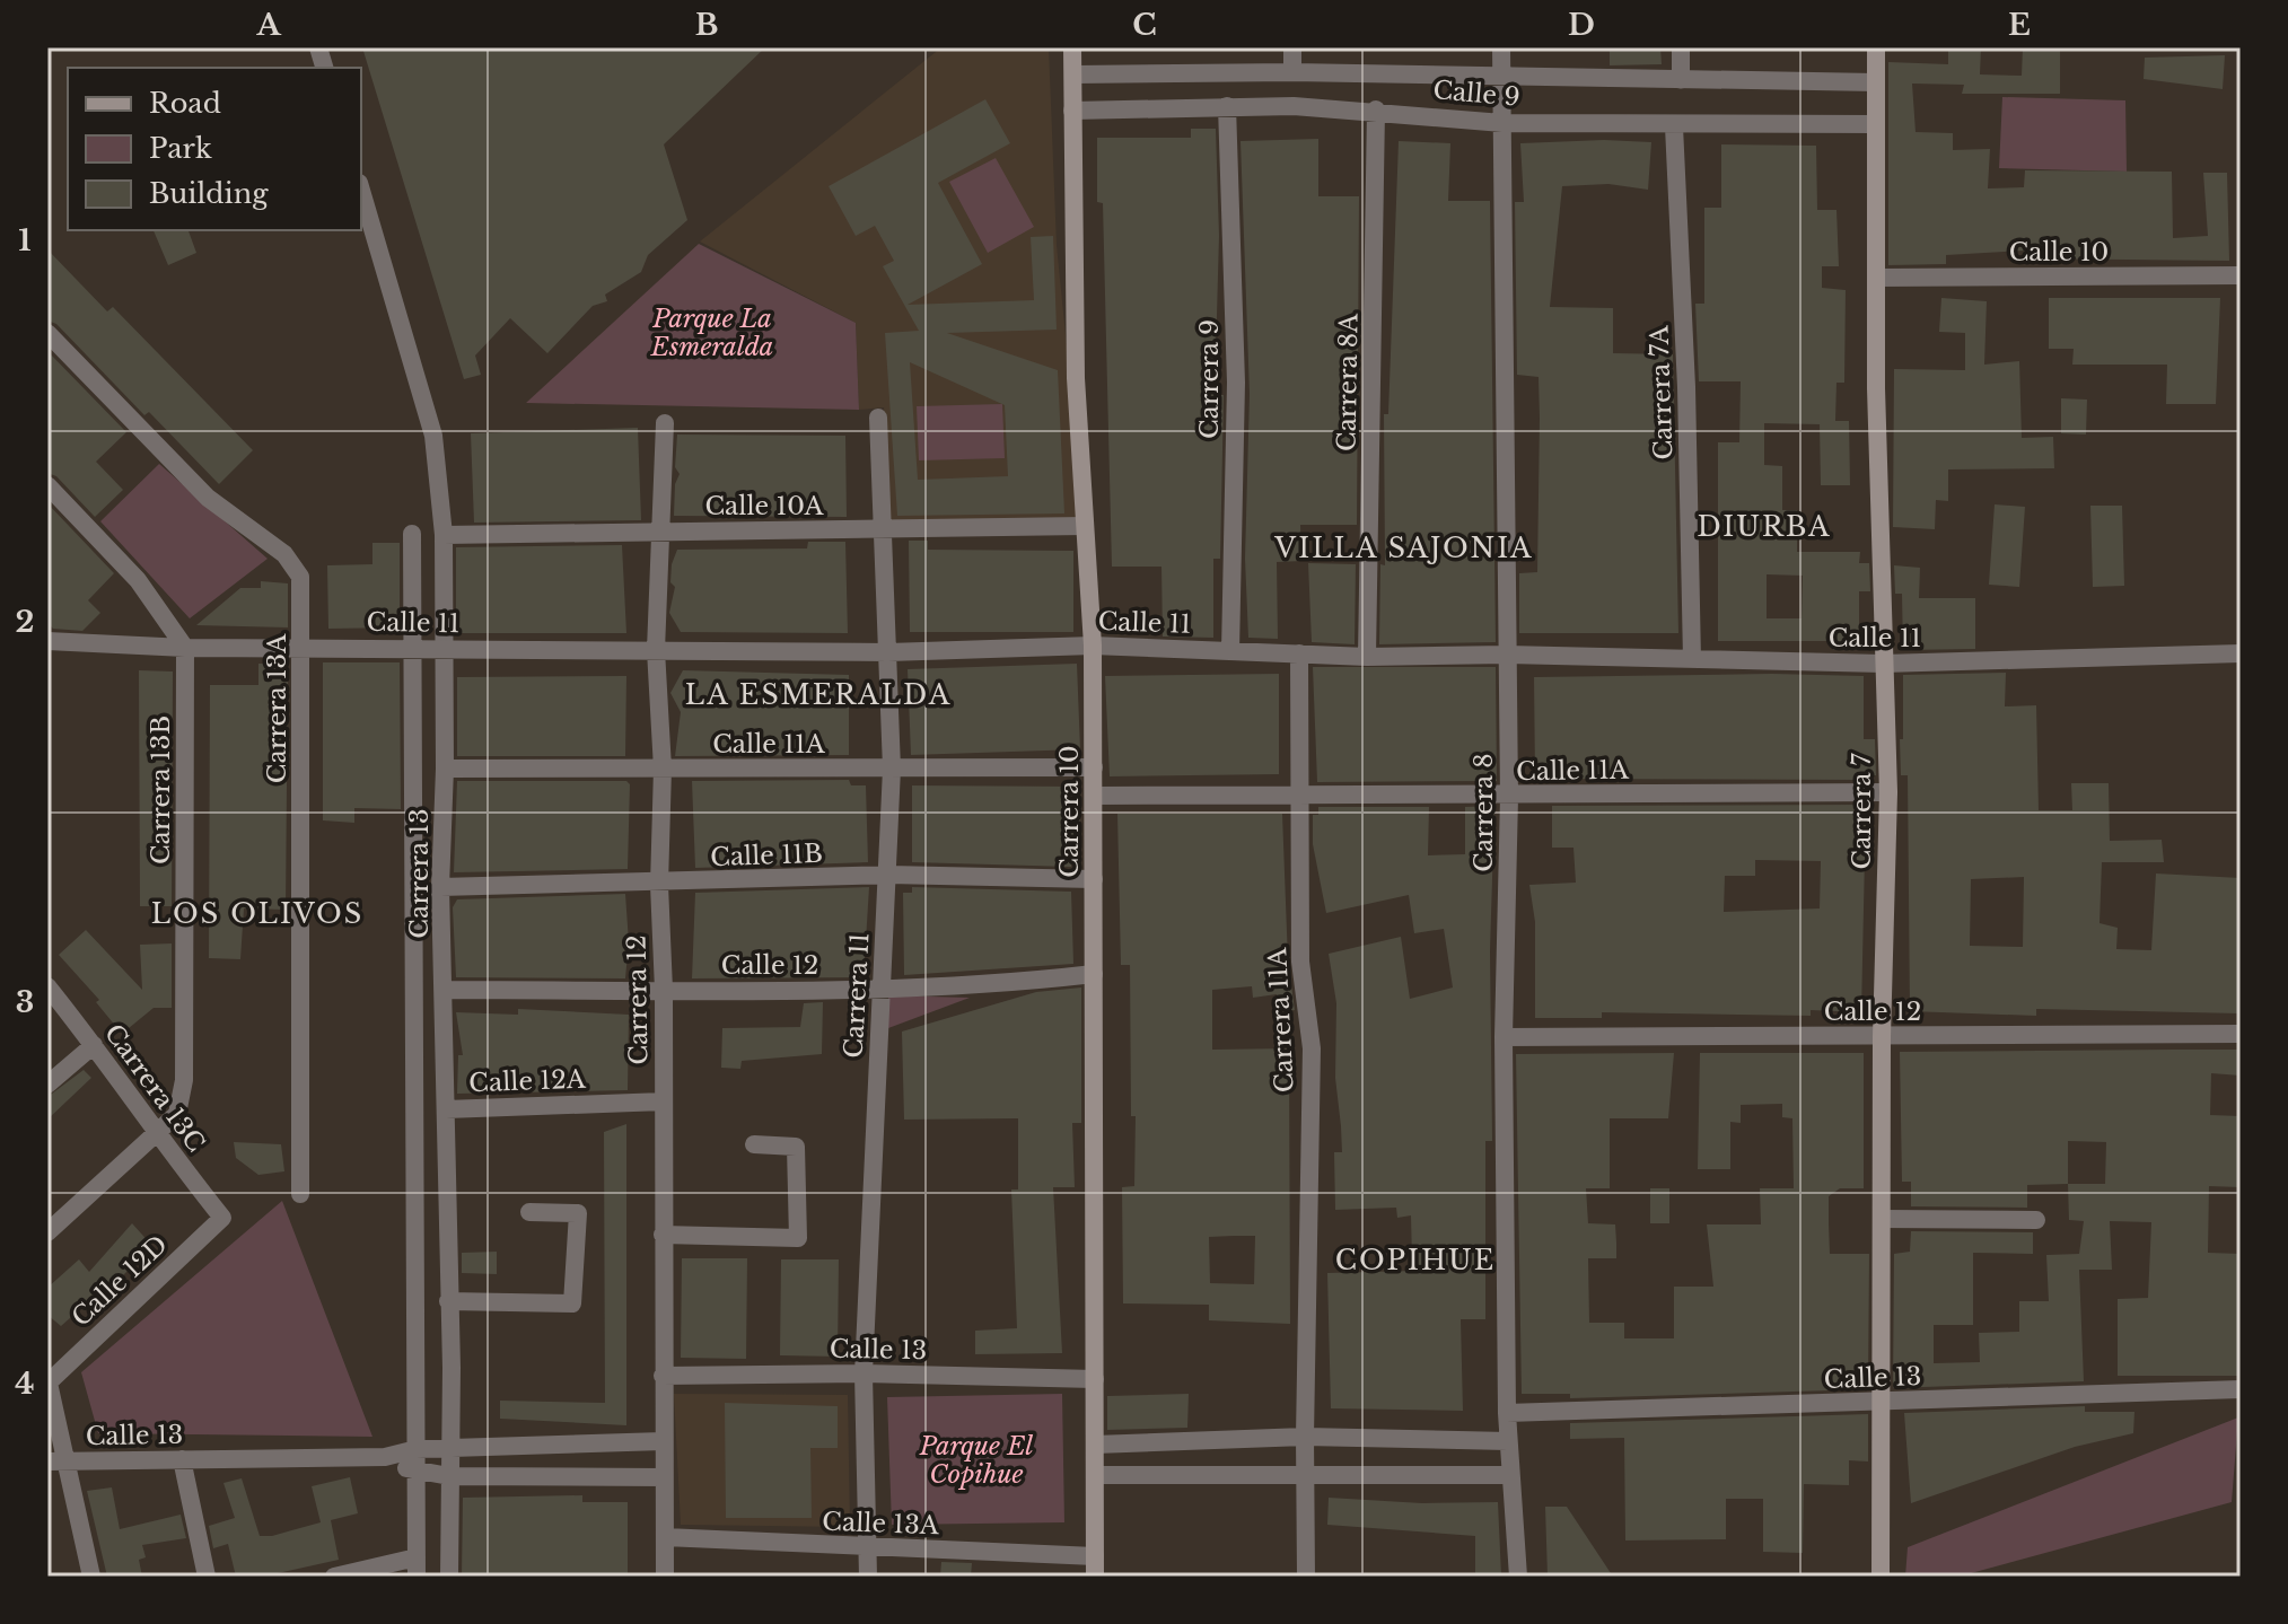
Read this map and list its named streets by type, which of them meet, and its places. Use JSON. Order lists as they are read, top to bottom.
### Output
{
  "streets": {
    "street": [
      "Calle 9",
      "Calle 10",
      "Carrera 9",
      "Carrera 8A",
      "Carrera 7A",
      "Calle 10A",
      "Calle 11",
      "Carrera 13A",
      "Calle 11A",
      "Carrera 13B",
      "Carrera 10",
      "Carrera 7",
      "Carrera 8",
      "Calle 11B",
      "Carrera 13",
      "Calle 12",
      "Carrera 11",
      "Carrera 12",
      "Carrera 11A",
      "Calle 12A",
      "Carrera 13C",
      "Calle 12D",
      "Calle 13",
      "Calle 13A"
    ]
  },
  "crossings": [
    ["Calle 9", "Carrera 9"],
    ["Calle 9", "Carrera 8A"],
    ["Calle 9", "Carrera 7A"],
    ["Calle 9", "Carrera 10"],
    ["Calle 9", "Carrera 7"],
    ["Calle 9", "Carrera 8"],
    ["Calle 10", "Carrera 7"],
    ["Carrera 9", "Calle 11"],
    ["Carrera 8A", "Calle 11"],
    ["Carrera 7A", "Calle 11"],
    ["Calle 10A", "Carrera 10"],
    ["Calle 10A", "Carrera 13"],
    ["Calle 10A", "Carrera 11"],
    ["Calle 10A", "Carrera 12"],
    ["Calle 11", "Carrera 13A"],
    ["Calle 11", "Carrera 13B"],
    ["Calle 11", "Carrera 10"],
    ["Calle 11", "Carrera 7"],
    ["Calle 11", "Carrera 8"],
    ["Calle 11", "Carrera 13"],
    ["Calle 11", "Carrera 11"],
    ["Calle 11", "Carrera 12"],
    ["Calle 11", "Carrera 11A"],
    ["Calle 11A", "Carrera 10"],
    ["Calle 11A", "Carrera 7"],
    ["Calle 11A", "Carrera 8"],
    ["Calle 11A", "Carrera 13"],
    ["Calle 11A", "Carrera 11"],
    ["Calle 11A", "Carrera 12"],
    ["Calle 11A", "Carrera 11A"],
    ["Carrera 13B", "Carrera 13C"],
    ["Carrera 10", "Calle 11B"],
    ["Carrera 10", "Calle 12"],
    ["Carrera 10", "Calle 13"],
    ["Carrera 10", "Calle 13A"],
    ["Carrera 7", "Calle 12"],
    ["Carrera 7", "Calle 13"],
    ["Carrera 8", "Calle 12"],
    ["Carrera 8", "Calle 13"],
    ["Calle 11B", "Carrera 13"],
    ["Calle 11B", "Carrera 11"],
    ["Calle 11B", "Carrera 12"],
    ["Carrera 13", "Calle 12"],
    ["Carrera 13", "Calle 12A"],
    ["Carrera 13", "Calle 13"],
    ["Calle 12", "Carrera 11"],
    ["Calle 12", "Carrera 12"],
    ["Carrera 11", "Calle 13"],
    ["Carrera 11", "Calle 13A"],
    ["Carrera 12", "Calle 12A"],
    ["Carrera 12", "Calle 13"],
    ["Carrera 12", "Calle 13A"],
    ["Carrera 13C", "Calle 12D"]
  ],
  "districts": [
    "DIURBA",
    "VILLA SAJONIA",
    "LA ESMERALDA",
    "LOS OLIVOS",
    "COPIHUE"
  ],
  "parks": ["Parque La Esmeralda", "Parque El Copihue"],
  "legend": ["Road", "Park", "Building"],
  "grid": {
    "columns": [
      "A",
      "B",
      "C",
      "D",
      "E"
    ],
    "rows": [
      "1",
      "2",
      "3",
      "4"
    ]
  }
}
